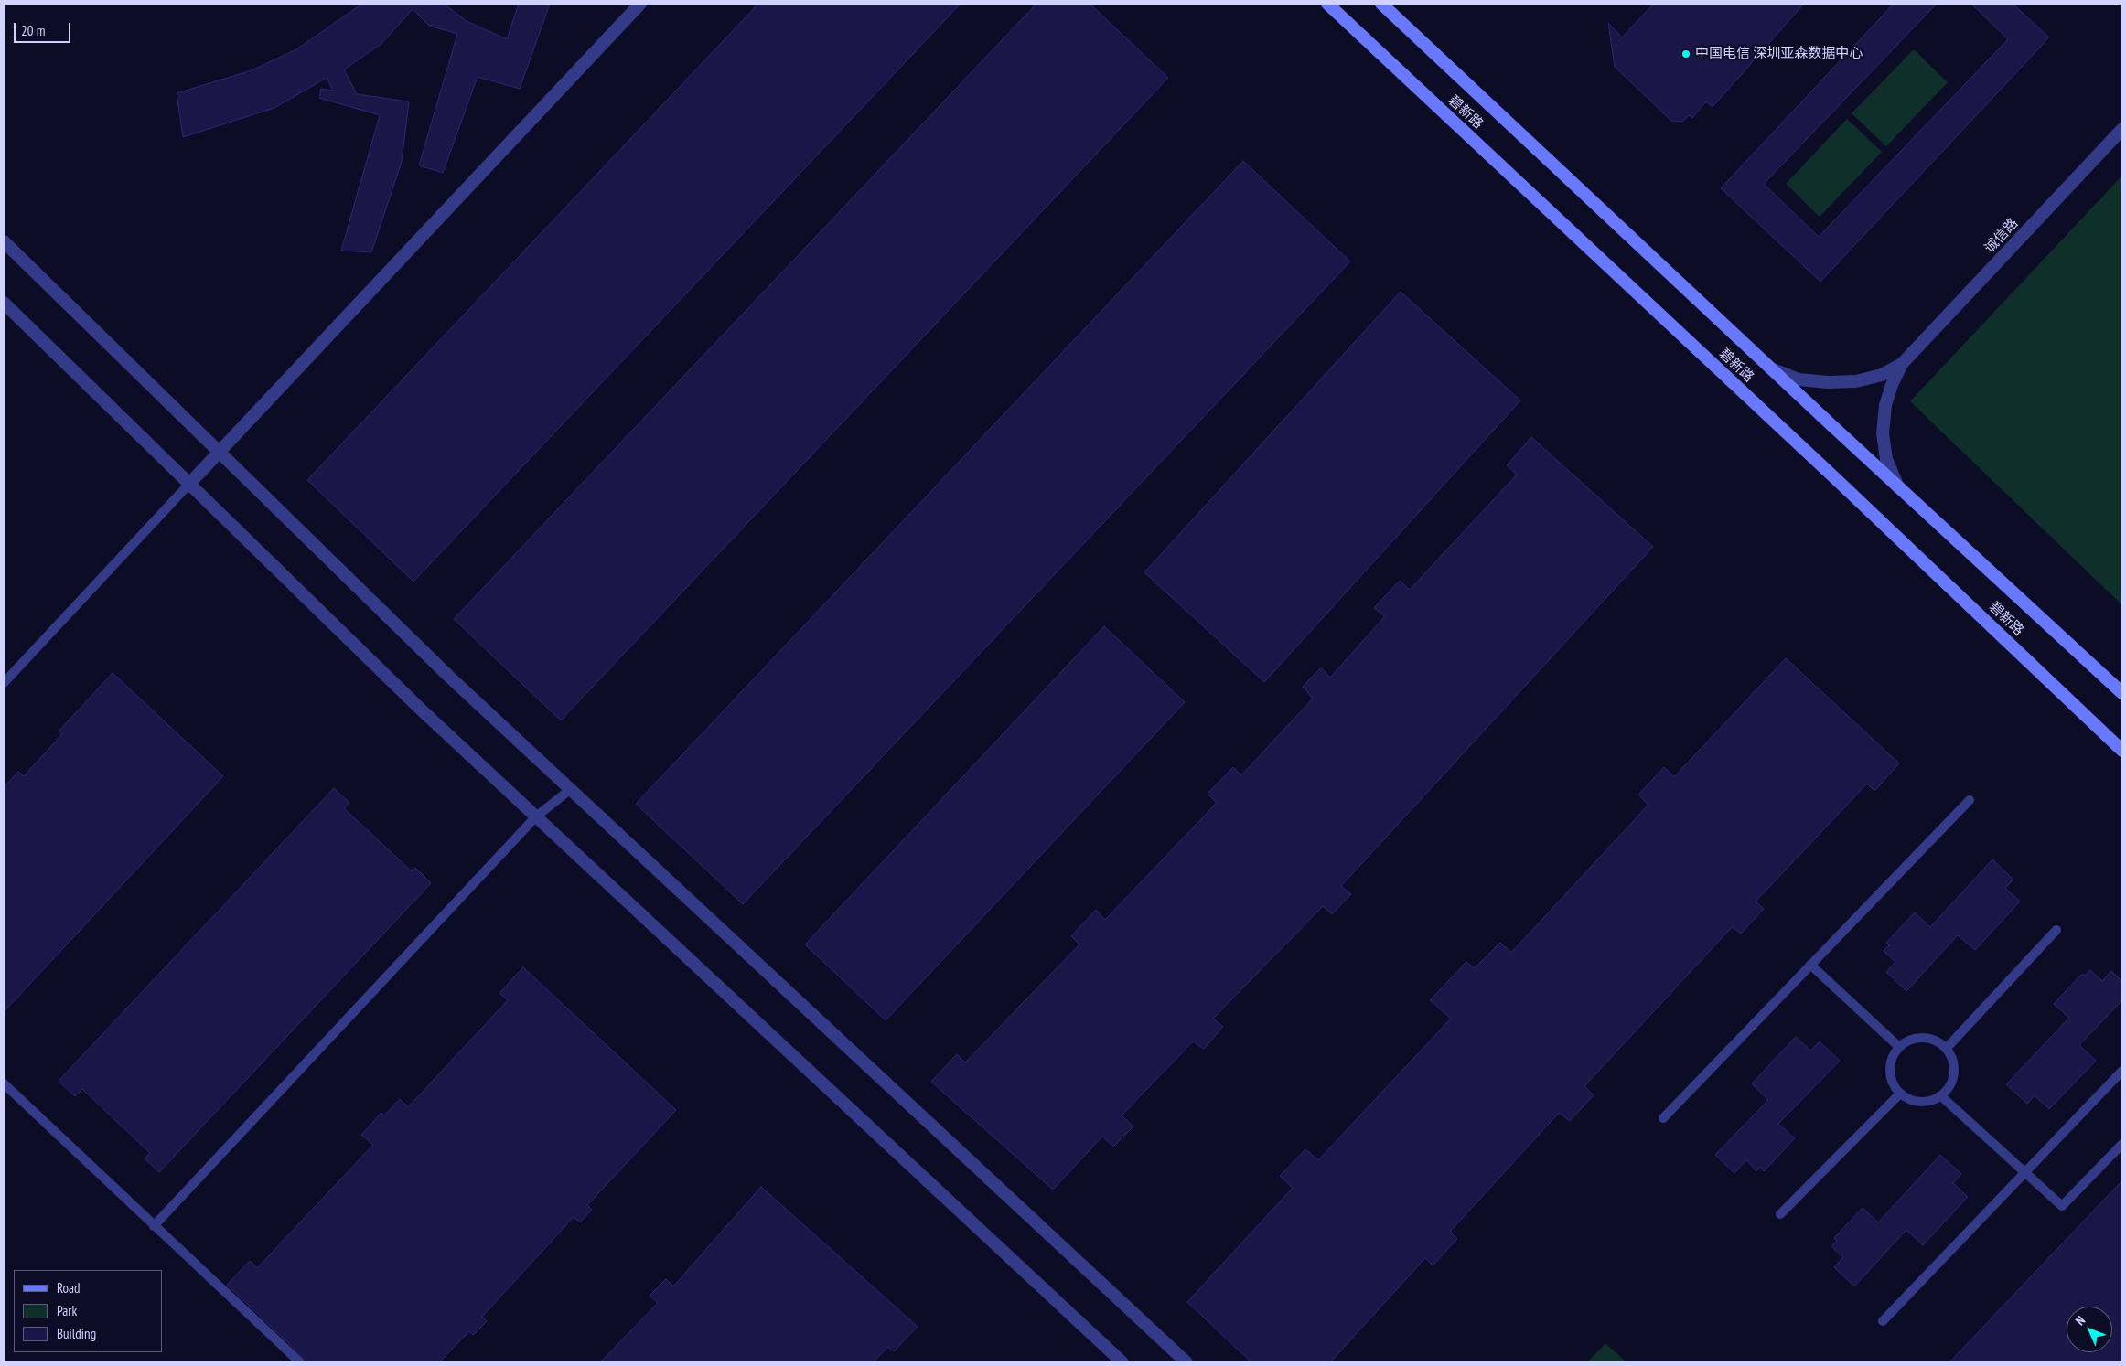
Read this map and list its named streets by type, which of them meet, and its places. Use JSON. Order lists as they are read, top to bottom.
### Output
{
  "streets": {
    "main road": ["碧新路"],
    "street": ["诚信路"]
  },
  "crossings": [
    ["碧新路", "诚信路"]
  ],
  "places": ["中国电信 深圳亚森数据中心"],
  "legend": ["Road", "Park", "Building"],
  "scale_bar": "20 m",
  "north": "top left"
}
